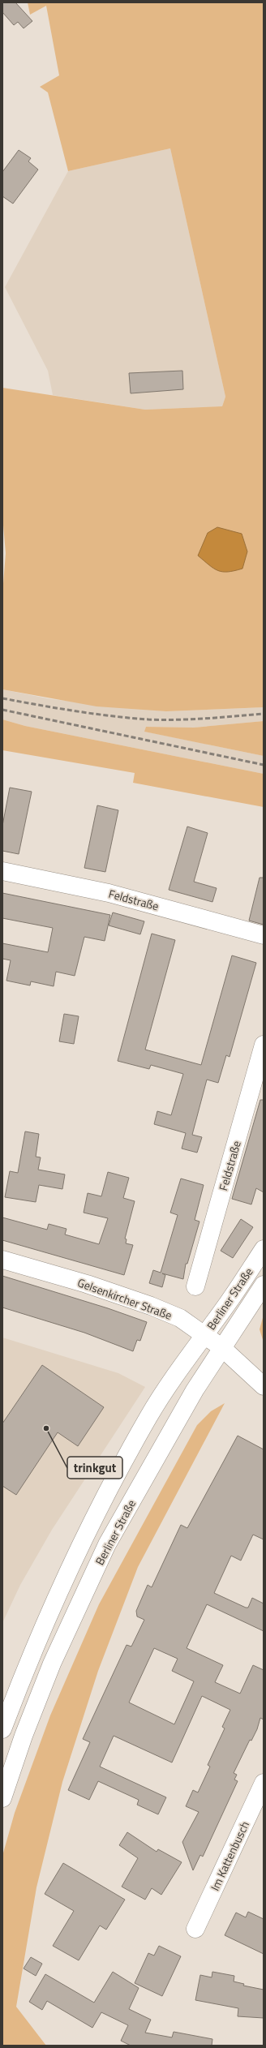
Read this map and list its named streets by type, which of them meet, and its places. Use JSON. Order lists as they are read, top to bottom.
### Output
{
  "streets": {
    "main road": [
      "Feldstraße",
      "Gelsenkircher Straße",
      "Berliner Straße",
      "Im Kattenbusch"
    ]
  },
  "crossings": [
    ["Gelsenkircher Straße", "Berliner Straße"]
  ],
  "places": ["trinkgut"]
}
